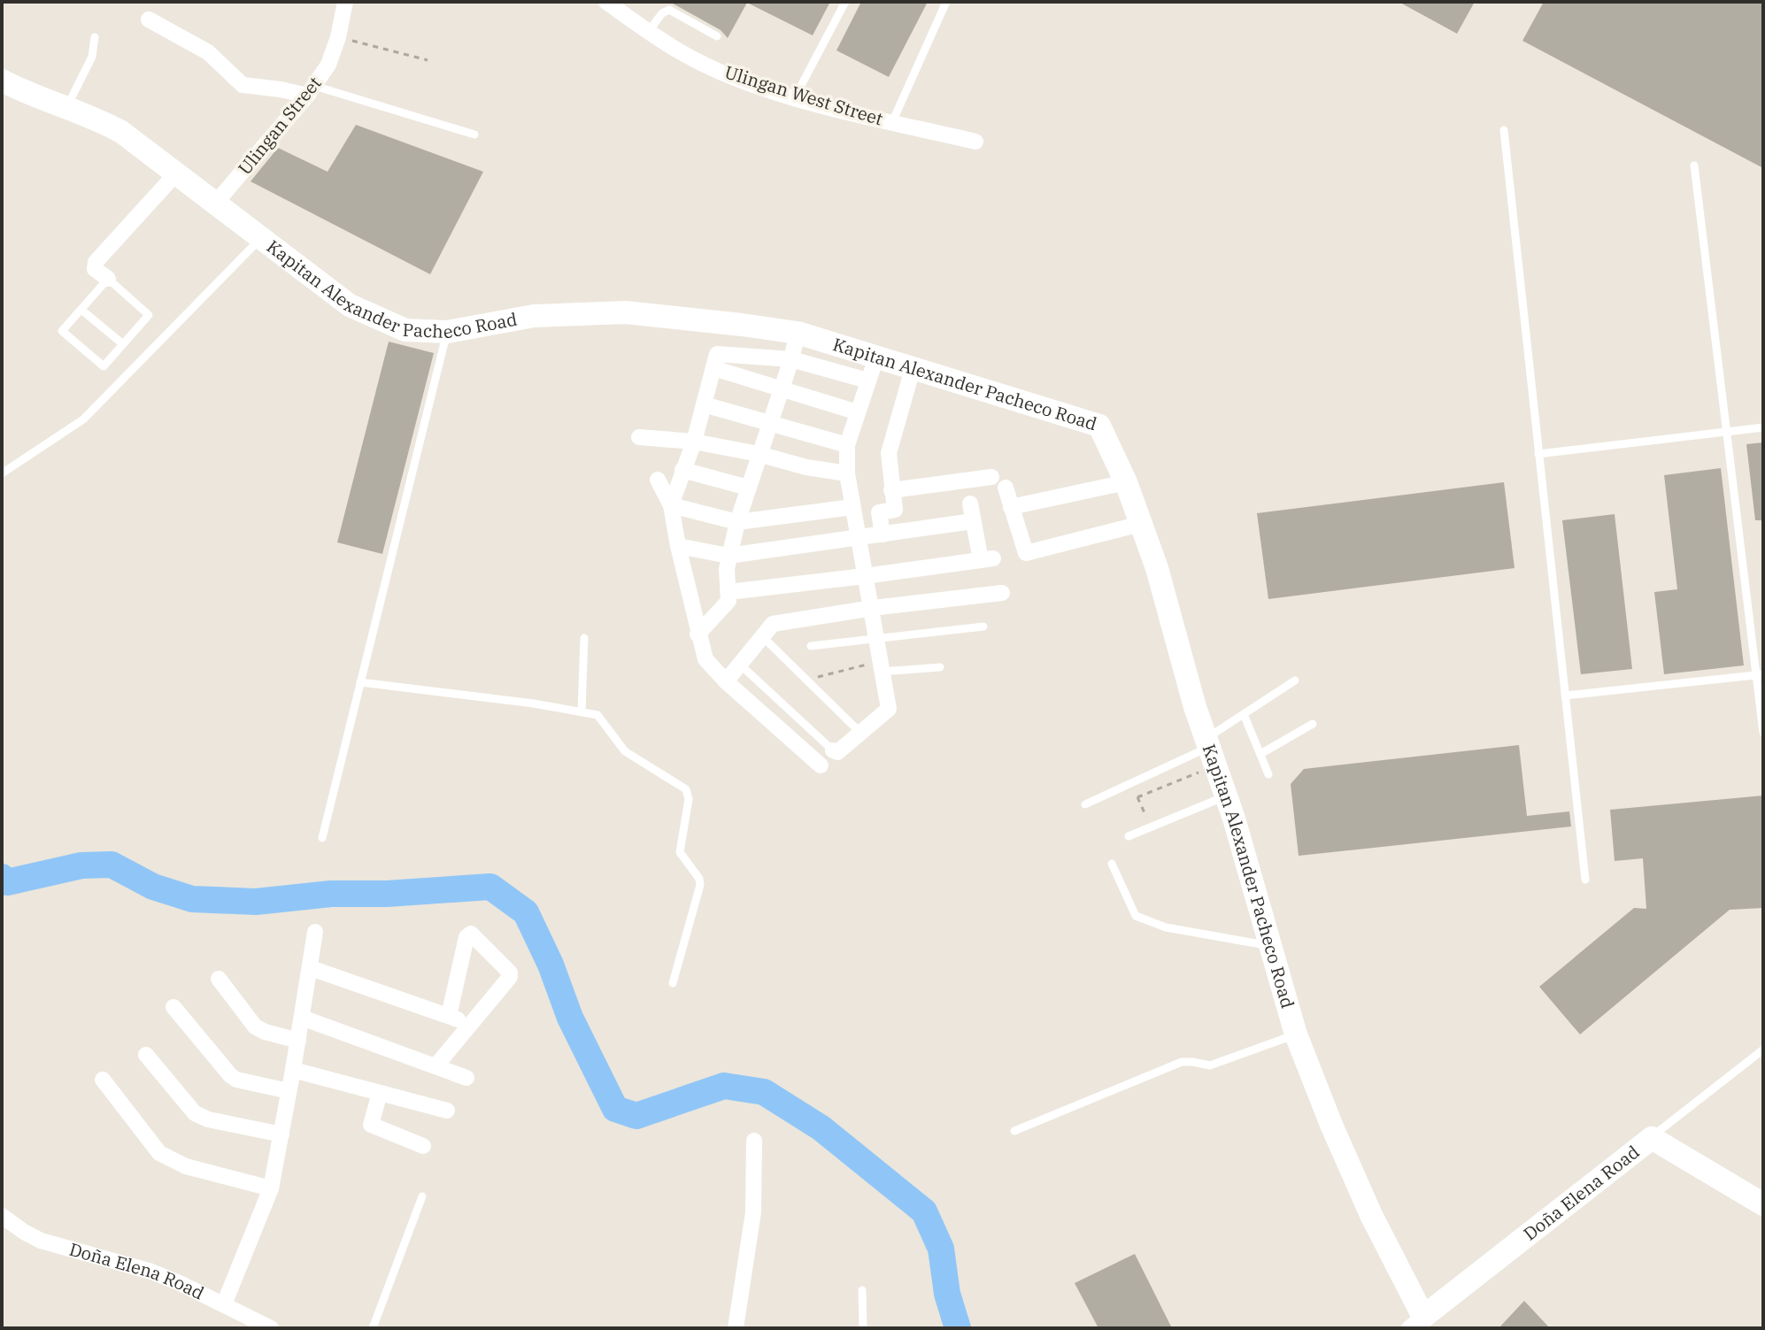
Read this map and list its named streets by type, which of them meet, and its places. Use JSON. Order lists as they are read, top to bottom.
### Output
{
  "streets": {
    "street": [
      "Ulingan West Street",
      "Ulingan Street",
      "Kapitan Alexander Pacheco Road",
      "Doña Elena Road"
    ]
  },
  "crossings": [
    ["Ulingan Street", "Kapitan Alexander Pacheco Road"],
    ["Kapitan Alexander Pacheco Road", "Doña Elena Road"]
  ]
}
